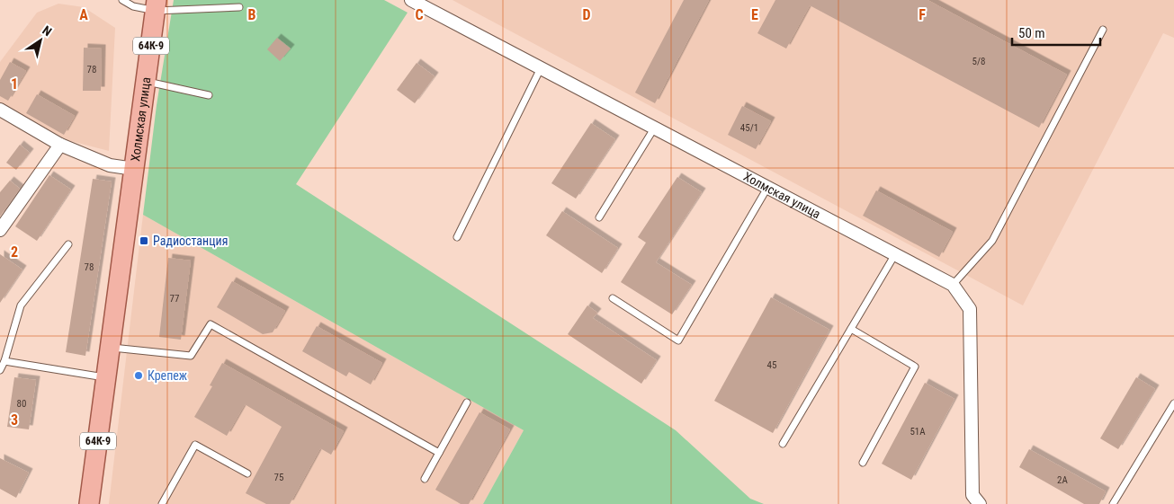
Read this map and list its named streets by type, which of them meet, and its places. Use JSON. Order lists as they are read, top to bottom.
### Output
{
  "streets": {
    "main road": ["64К-9", "Холмская улица"]
  },
  "crossings": [
    ["64К-9", "Холмская улица"]
  ],
  "places": {
    "transit": ["Радиостанция"],
    "other": ["Крепеж"]
  },
  "house_numbers": [
    "5/8",
    "78",
    "45/1",
    "78",
    "77",
    "45",
    "80",
    "51А",
    "75",
    "2А"
  ],
  "scale_bar": "50 m",
  "north": "top right",
  "grid": {
    "columns": [
      "A",
      "B",
      "C",
      "D",
      "E",
      "F"
    ],
    "rows": ["1", "2", "3"]
  }
}
